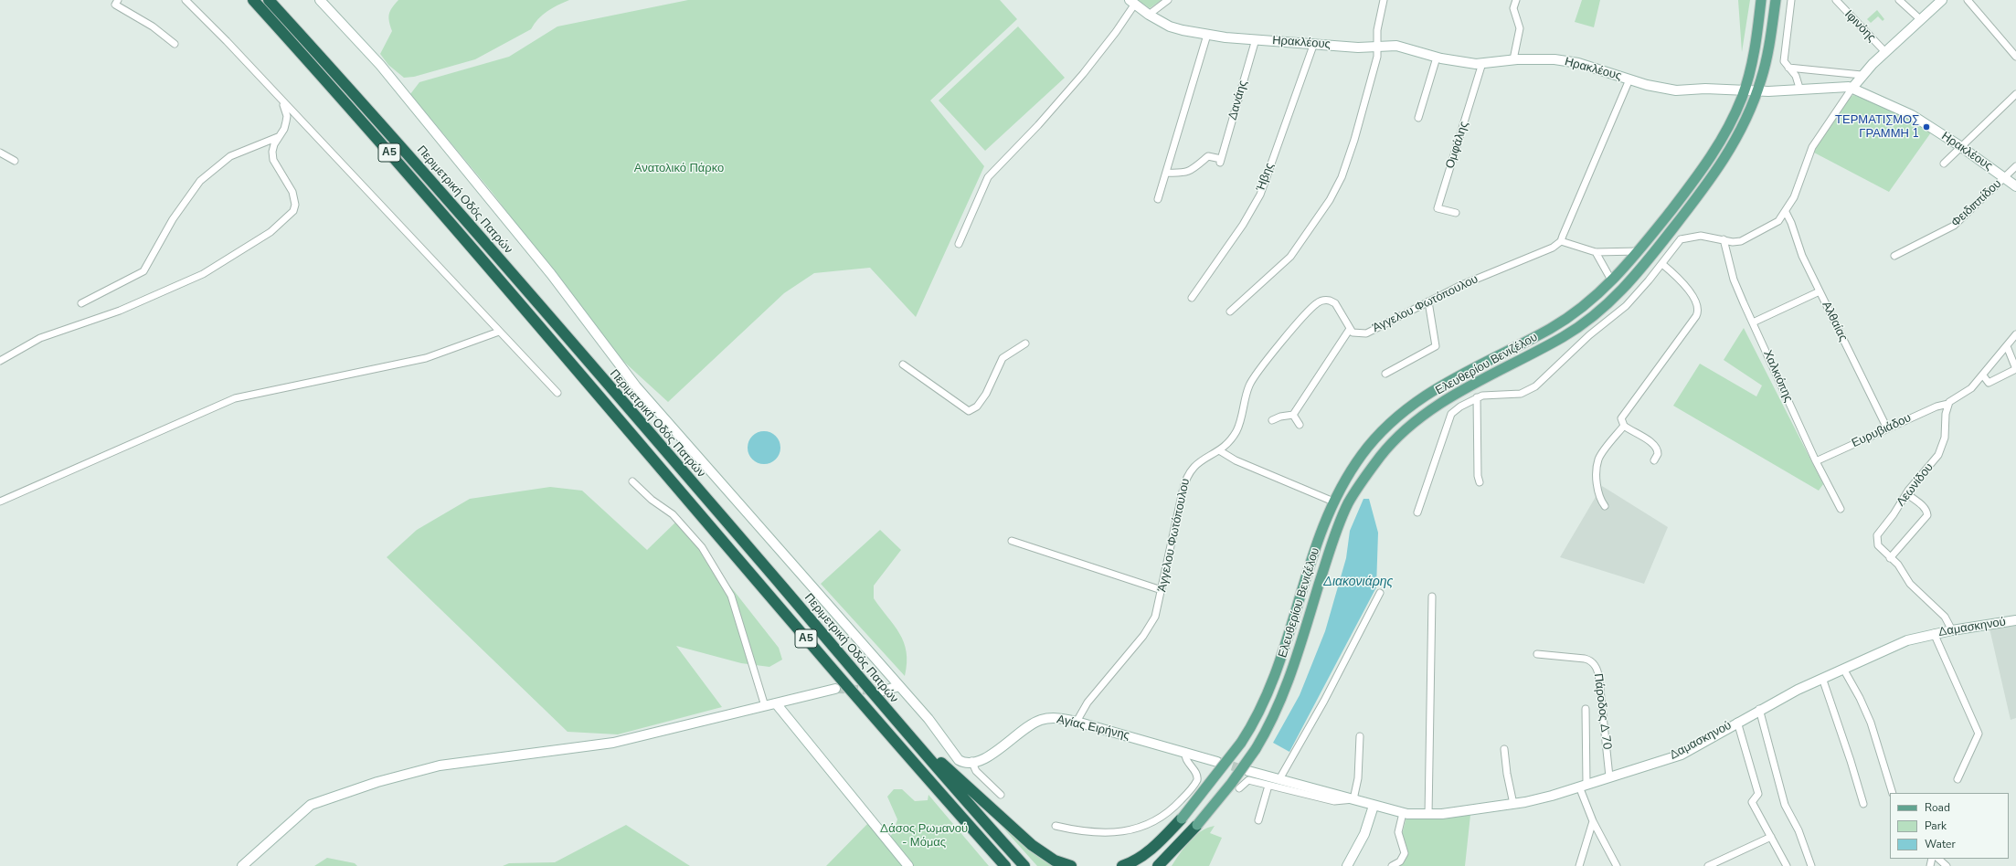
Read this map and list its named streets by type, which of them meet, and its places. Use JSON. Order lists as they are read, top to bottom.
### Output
{
  "streets": {
    "highway": ["Α5", "Περιμετρική Οδός Πατρών"],
    "main road": ["Ελευθερίου Βενιζέλου"],
    "street": [
      "Ιφινόης",
      "Ηρακλέους",
      "Δανάης",
      "Ομφάλης",
      "Ήβης",
      "Φειδιππίδου",
      "Άγγελου Φωτόπουλου",
      "Αλθαίας",
      "Χαλκιόπης",
      "Ευρυβιάδου",
      "Λεωνίδου",
      "Δαμασκηνού",
      "Πάροδος Δ 70",
      "Αγίας Ειρήνης"
    ]
  },
  "crossings": [
    ["Ηρακλέους", "Δανάης"],
    ["Ηρακλέους", "Ομφάλης"],
    ["Ηρακλέους", "Ήβης"],
    ["Ηρακλέους", "Φειδιππίδου"],
    ["Ηρακλέους", "Ελευθερίου Βενιζέλου"],
    ["Άγγελου Φωτόπουλου", "Αγίας Ειρήνης"],
    ["Αλθαίας", "Ευρυβιάδου"],
    ["Χαλκιόπης", "Ευρυβιάδου"],
    ["Ευρυβιάδου", "Λεωνίδου"],
    ["Λεωνίδου", "Δαμασκηνού"],
    ["Δαμασκηνού", "Πάροδος Δ 70"]
  ],
  "water": ["Διακονιάρης"],
  "parks": ["Ανατολικό Πάρκο", "Δάσος Ρωμανού - Μόμας"],
  "places": ["ΤΕΡΜΑΤΙΣΜΟΣ ΓΡΑΜΜΗ 1"],
  "legend": ["Road", "Park", "Water"]
}
